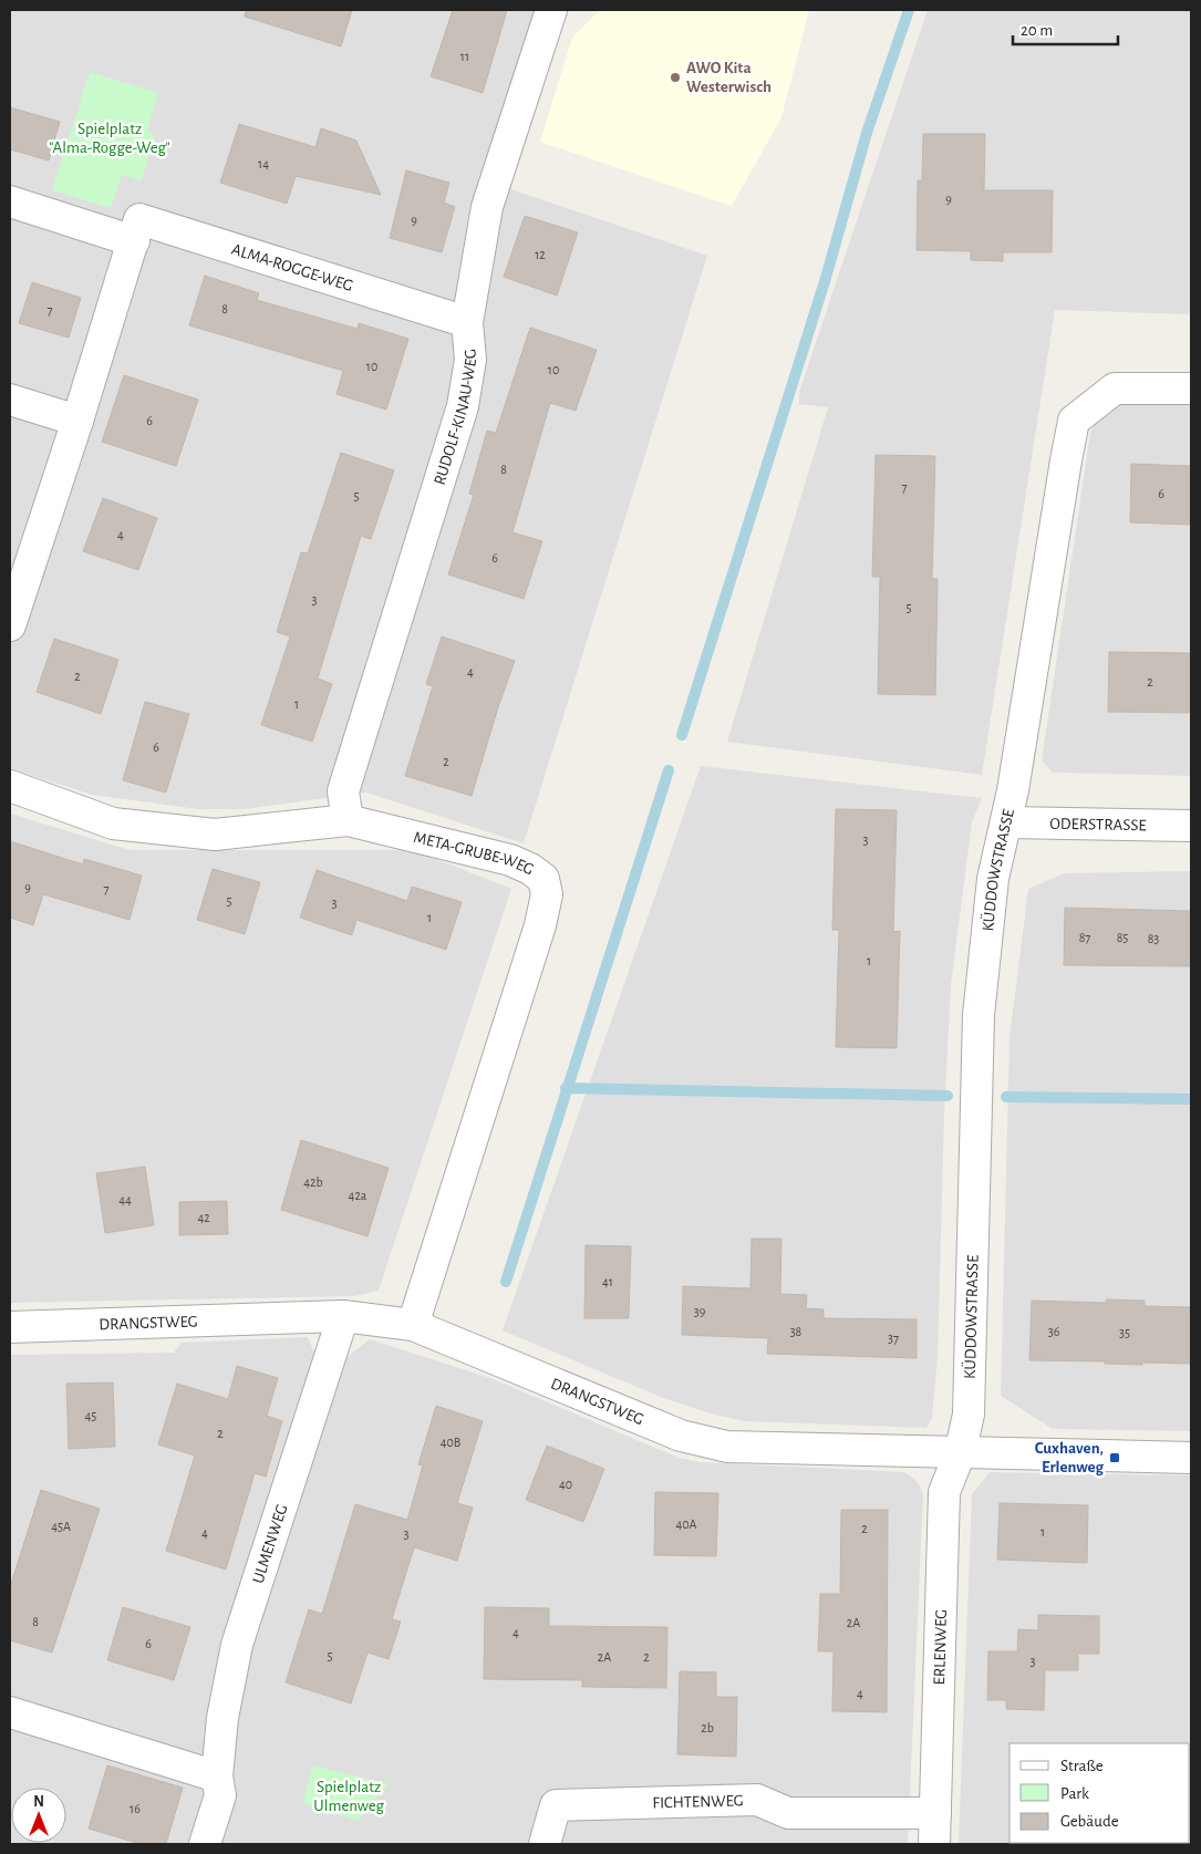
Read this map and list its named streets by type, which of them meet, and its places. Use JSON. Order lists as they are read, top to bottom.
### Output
{
  "streets": {
    "street": [
      "ALMA-ROGGE-WEG",
      "RUDOLF-KINAU-WEG",
      "ODERSTRASSE",
      "META-GRUBE-WEG",
      "KÜDDOWSTRASSE",
      "DRANGSTWEG",
      "ULMENWEG",
      "ERLENWEG",
      "FICHTENWEG"
    ]
  },
  "crossings": [
    ["ALMA-ROGGE-WEG", "RUDOLF-KINAU-WEG"],
    ["RUDOLF-KINAU-WEG", "META-GRUBE-WEG"],
    ["ODERSTRASSE", "KÜDDOWSTRASSE"],
    ["META-GRUBE-WEG", "DRANGSTWEG"],
    ["KÜDDOWSTRASSE", "DRANGSTWEG"],
    ["KÜDDOWSTRASSE", "ERLENWEG"],
    ["DRANGSTWEG", "ULMENWEG"],
    ["DRANGSTWEG", "ERLENWEG"],
    ["ERLENWEG", "FICHTENWEG"]
  ],
  "parks": ["Spielplatz \"Alma-Rogge-Weg\"", "Spielplatz Ulmenweg"],
  "places": {
    "other": ["AWO Kita Westerwisch"],
    "transit": ["Cuxhaven, Erlenweg"]
  },
  "house_numbers": [
    "11",
    "14",
    "9",
    "9",
    "12",
    "8",
    "7",
    "10",
    "10",
    "6",
    "8",
    "7",
    "6",
    "5",
    "4",
    "6",
    "3",
    "5",
    "4",
    "2",
    "2",
    "1",
    "6",
    "2",
    "3",
    "9",
    "7",
    "5",
    "3",
    "1",
    "87",
    "85",
    "83",
    "1",
    "42b",
    "42a",
    "44",
    "42",
    "41",
    "39",
    "38",
    "36",
    "35",
    "37",
    "45",
    "2",
    "40B",
    "40",
    "40A",
    "45A",
    "2",
    "1",
    "4",
    "3",
    "8",
    "2A",
    "4",
    "6",
    "5",
    "2A",
    "2",
    "3",
    "4",
    "2b",
    "16"
  ],
  "legend": ["Straße", "Park", "Gebäude"],
  "scale_bar": "20 m",
  "north": "top"
}
